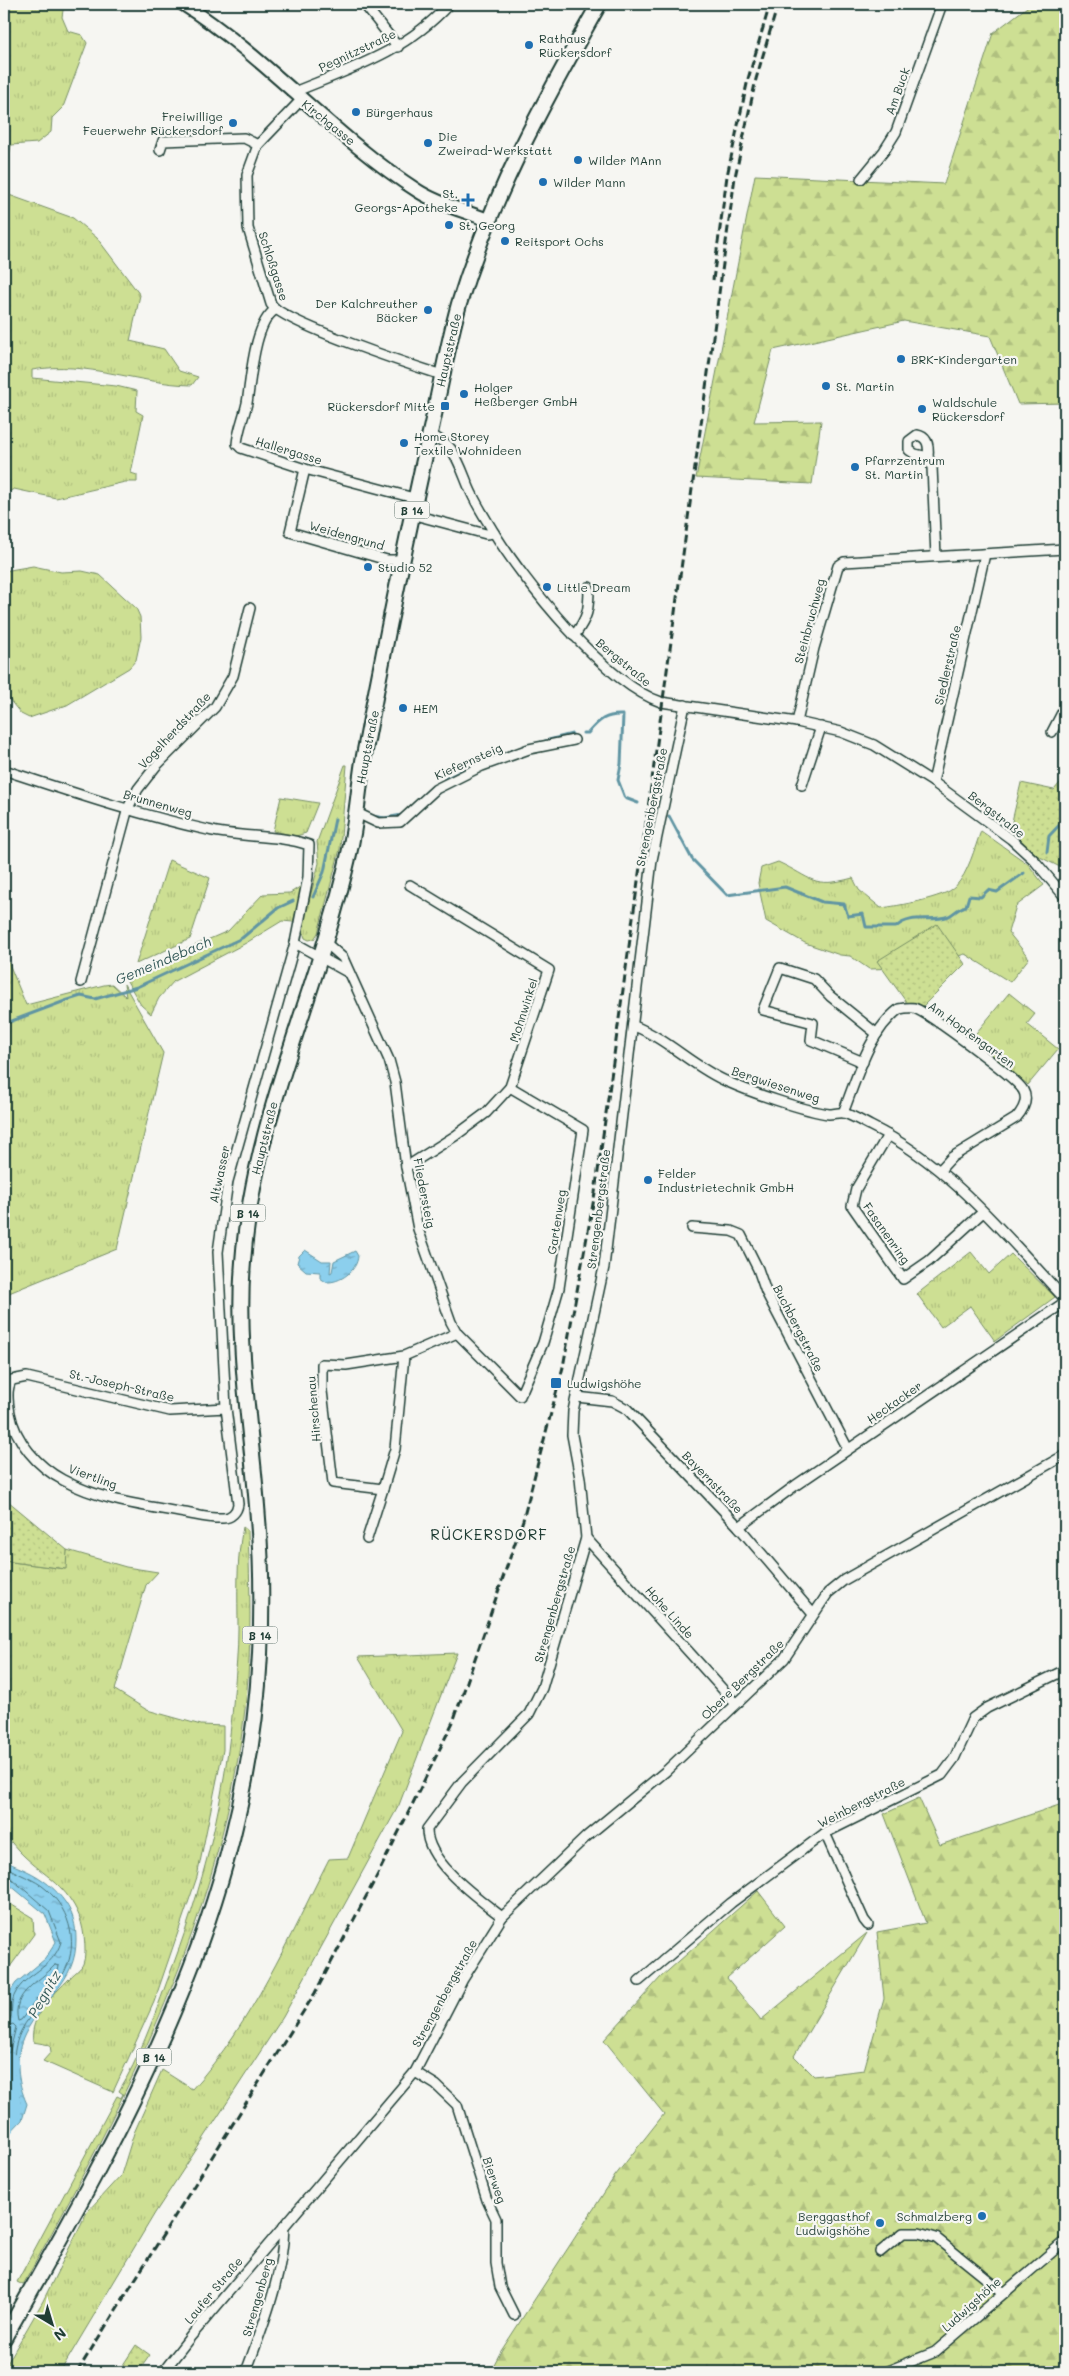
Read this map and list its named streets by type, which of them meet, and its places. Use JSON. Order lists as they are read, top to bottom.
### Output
{
  "streets": {
    "main road": ["Kirchgasse", "Hauptstraße", "B 14"],
    "street": [
      "Pegnitzstraße",
      "Am Buck",
      "Schloßgasse",
      "Hallergasse",
      "Weidengrund",
      "Steinbruchweg",
      "Bergstraße",
      "Siedlerstraße",
      "Vogelherdstraße",
      "Kiefernsteig",
      "Brunnenweg",
      "Strengenbergstraße",
      "Mohnwinkel",
      "Am Hopfengarten",
      "Bergwiesenweg",
      "Altwasser",
      "Fliedersteig",
      "Gartenweg",
      "Fasanenring",
      "Buchbergstraße",
      "St.-Joseph-Straße",
      "Heckacker",
      "Hirschenau",
      "Viertling",
      "Bayernstraße",
      "Hohe Linde",
      "Obere Bergstraße",
      "Weinbergstraße",
      "Bierweg",
      "Laufer Straße",
      "Strengenberg",
      "Ludwigshöhe"
    ]
  },
  "crossings": [
    ["Pegnitzstraße", "Kirchgasse"],
    ["Pegnitzstraße", "Schloßgasse"],
    ["Kirchgasse", "Schloßgasse"],
    ["Kirchgasse", "Hauptstraße"],
    ["Schloßgasse", "Hauptstraße"],
    ["Schloßgasse", "Hallergasse"],
    ["Hauptstraße", "Hallergasse"],
    ["Hauptstraße", "Weidengrund"],
    ["Hauptstraße", "Bergstraße"],
    ["Hauptstraße", "Kiefernsteig"],
    ["Hauptstraße", "Fliedersteig"],
    ["Hallergasse", "Weidengrund"],
    ["Steinbruchweg", "Bergstraße"],
    ["Steinbruchweg", "Siedlerstraße"],
    ["Bergstraße", "Siedlerstraße"],
    ["Bergstraße", "Strengenbergstraße"],
    ["Vogelherdstraße", "Brunnenweg"],
    ["Brunnenweg", "Altwasser"],
    ["Strengenbergstraße", "Bergwiesenweg"],
    ["Strengenbergstraße", "Bayernstraße"],
    ["Strengenbergstraße", "Hohe Linde"],
    ["Strengenbergstraße", "Obere Bergstraße"],
    ["Strengenbergstraße", "Bierweg"],
    ["Strengenbergstraße", "Laufer Straße"],
    ["Strengenbergstraße", "Strengenberg"],
    ["Mohnwinkel", "Fliedersteig"],
    ["Mohnwinkel", "Gartenweg"],
    ["Am Hopfengarten", "Bergwiesenweg"],
    ["Bergwiesenweg", "Fasanenring"],
    ["Bergwiesenweg", "Heckacker"],
    ["Altwasser", "St.-Joseph-Straße"],
    ["Altwasser", "Viertling"],
    ["Fliedersteig", "Gartenweg"],
    ["Fliedersteig", "Hirschenau"],
    ["Buchbergstraße", "Heckacker"],
    ["St.-Joseph-Straße", "Viertling"],
    ["Heckacker", "Bayernstraße"],
    ["Bayernstraße", "Obere Bergstraße"],
    ["Hohe Linde", "Obere Bergstraße"],
    ["Laufer Straße", "Strengenberg"]
  ],
  "districts": ["RÜCKERSDORF"],
  "water": ["Gemeindebach", "Pegnitz"],
  "places": {
    "other": [
      "Rathaus Rückersdorf",
      "Bürgerhaus",
      "Freiwillige Feuerwehr Rückersdorf",
      "Die Zweirad-Werkstatt",
      "Wilder MAnn",
      "Wilder Mann",
      "St. Georg",
      "Reitsport Ochs",
      "Der Kalchreuther Bäcker",
      "BRK-Kindergarten",
      "St. Martin",
      "Holger Heßberger GmbH",
      "Waldschule Rückersdorf",
      "Home Storey Textile Wohnideen",
      "Pfarrzentrum St. Martin",
      "Studio 52",
      "Little Dream",
      "HEM",
      "Felder Industrietechnik GmbH",
      "Schmalzberg",
      "Berggasthof Ludwigshöhe"
    ],
    "health": ["St. Georgs-Apotheke"],
    "transit": ["Rückersdorf Mitte", "Ludwigshöhe"]
  },
  "north": "bottom right"
}
